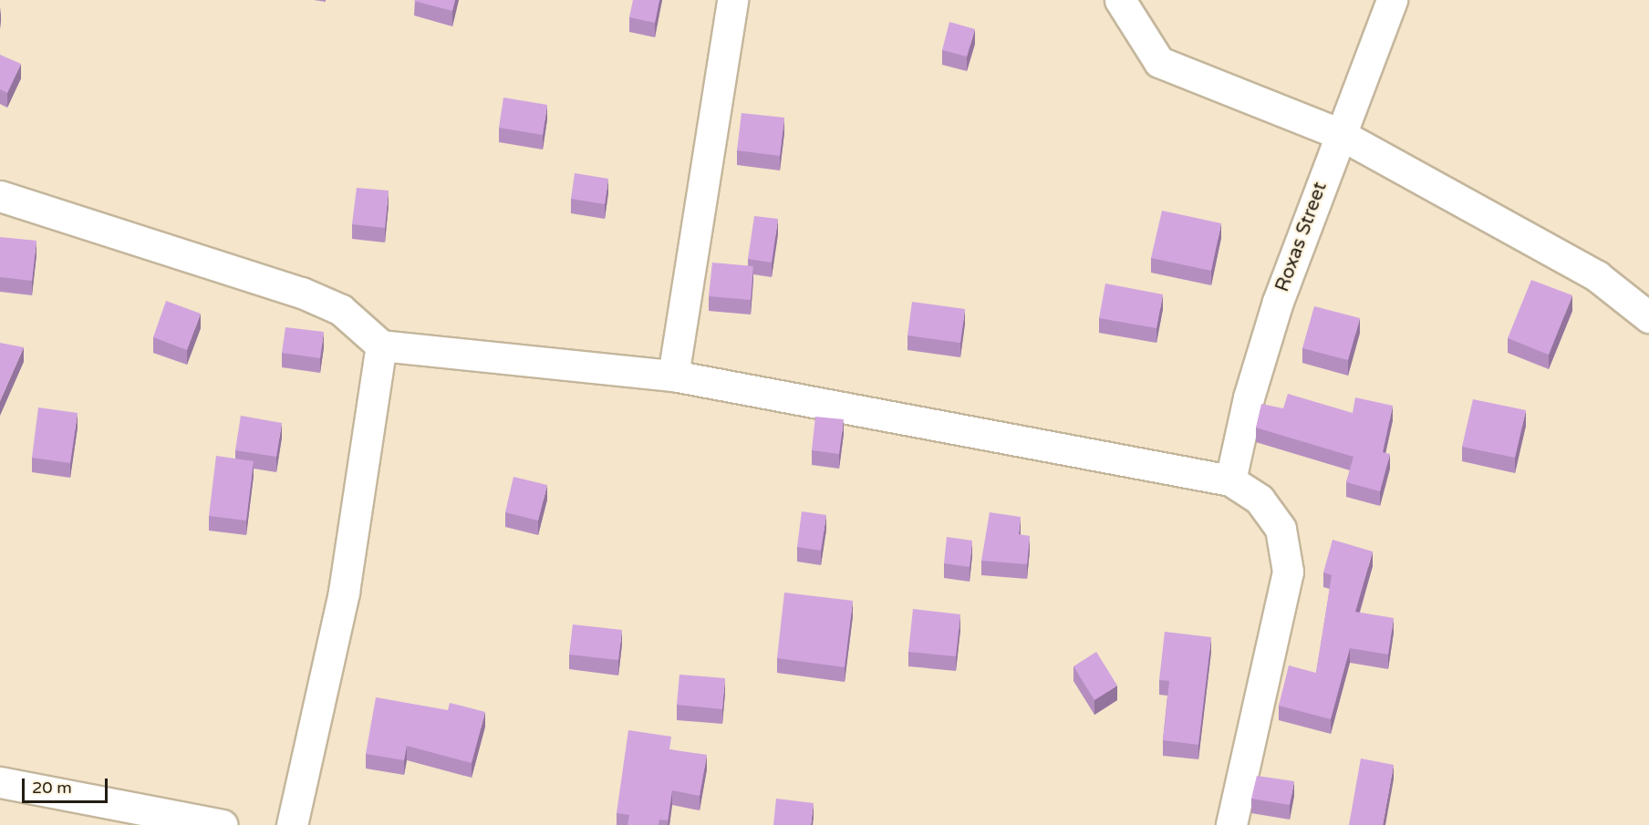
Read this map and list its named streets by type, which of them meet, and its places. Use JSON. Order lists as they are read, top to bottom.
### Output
{
  "streets": {
    "street": ["Roxas Street"]
  },
  "scale_bar": "20 m"
}
